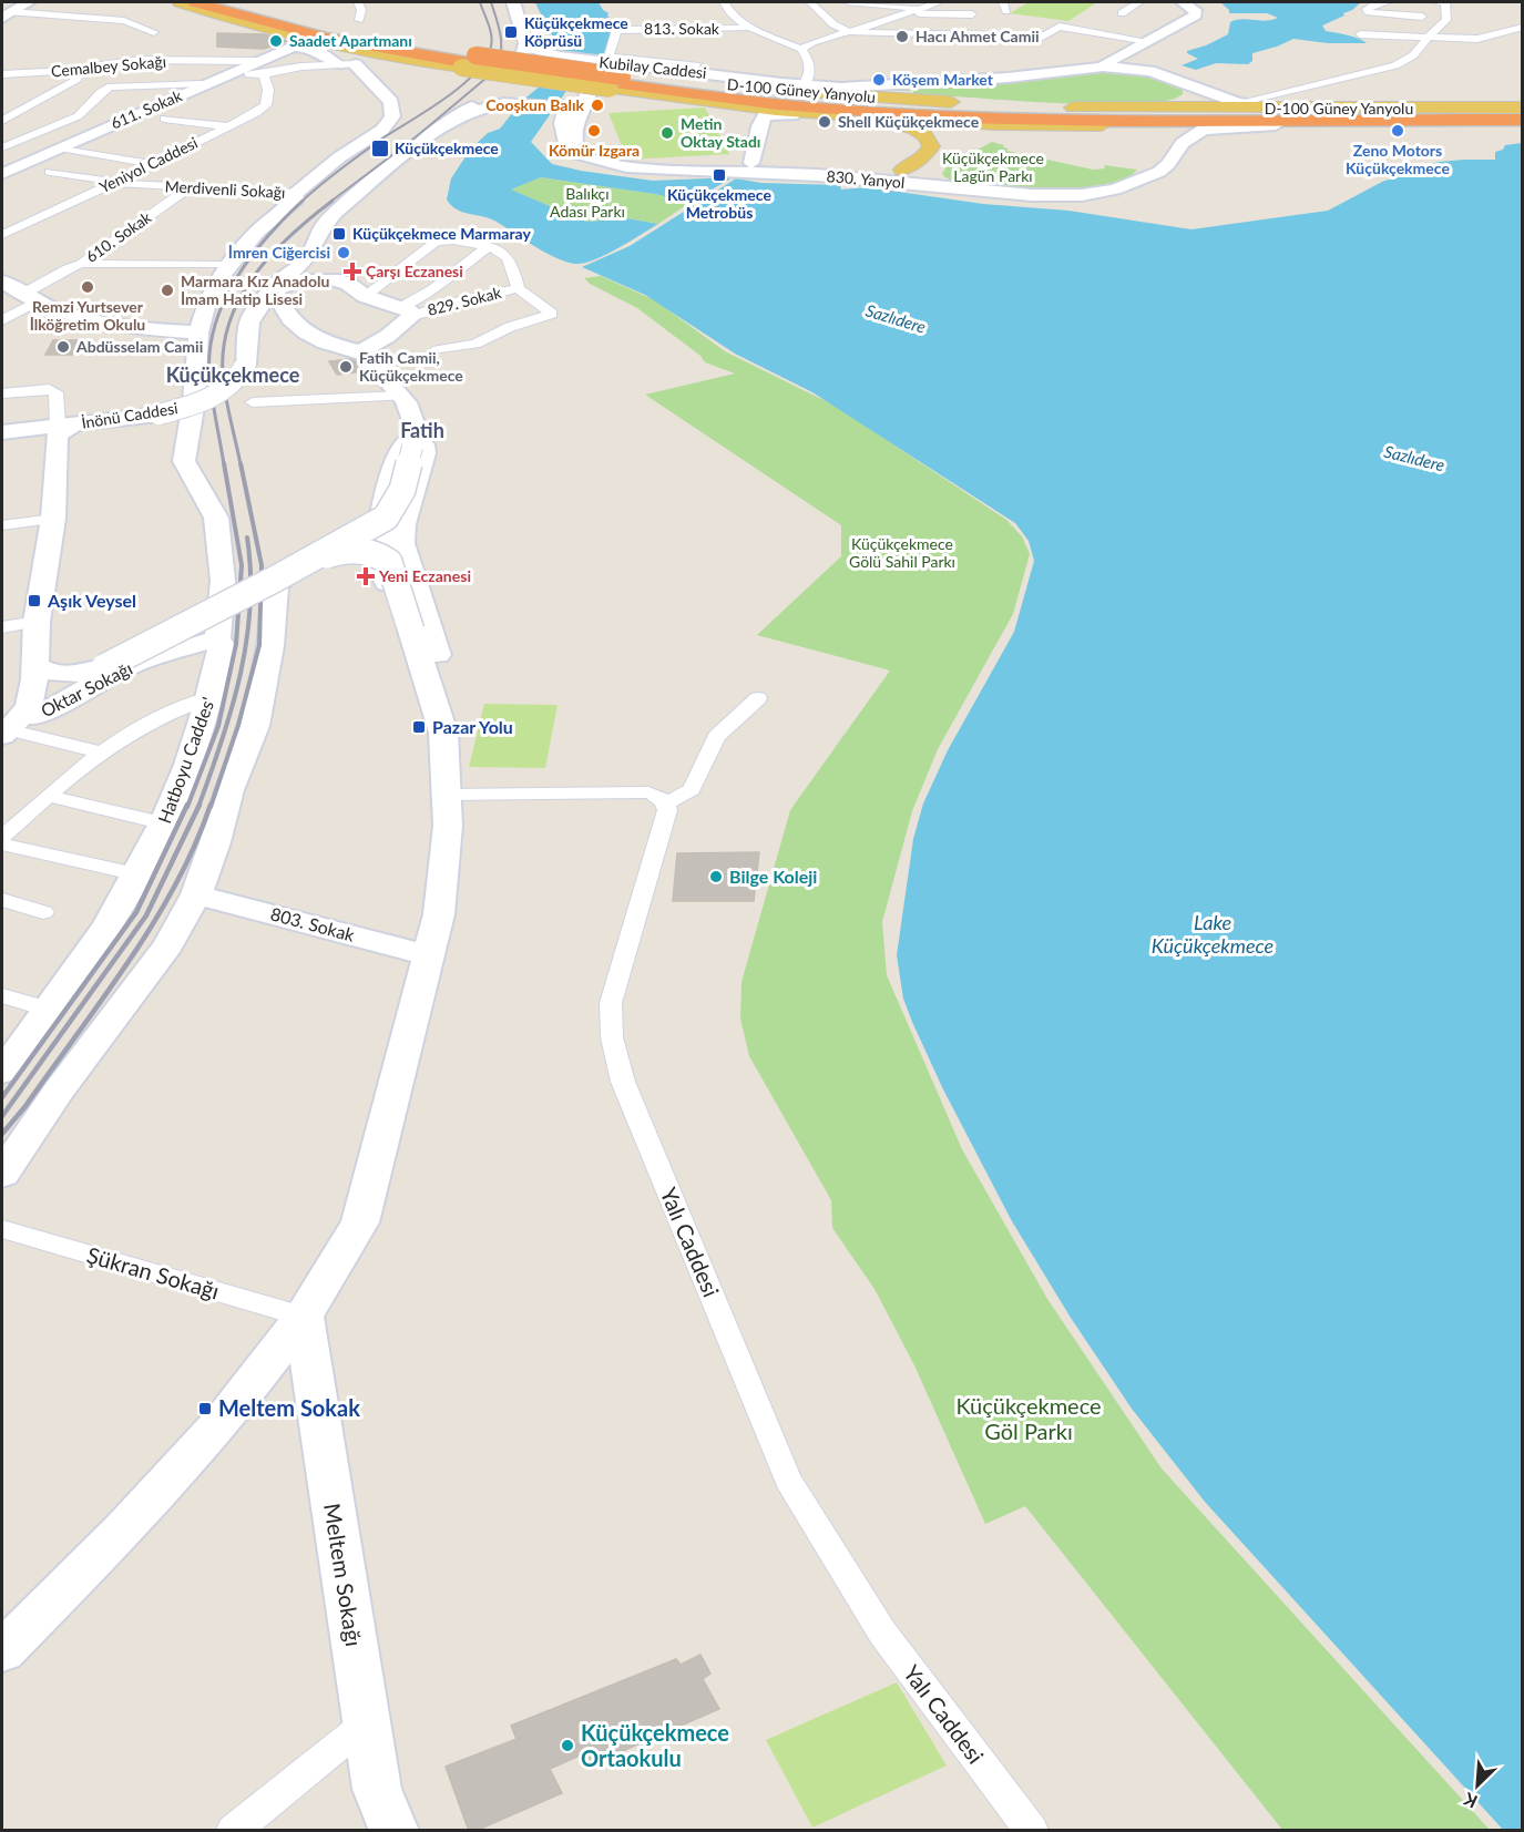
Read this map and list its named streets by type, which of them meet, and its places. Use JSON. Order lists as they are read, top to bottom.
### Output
{
  "streets": {
    "main road": [
      "Kubilay Caddesi",
      "D-100 Güney Yanyolu",
      "611. Sokak",
      "830. Yanyol",
      "İnönü Caddesi",
      "Oktar Sokağı",
      "Hatboyu Caddes'",
      "803. Sokak",
      "Meltem Sokağı"
    ],
    "street": [
      "813. Sokak",
      "Cemalbey Sokağı",
      "Yeniyol Caddesi",
      "Merdivenli Sokağı",
      "610. Sokak",
      "829. Sokak",
      "Yalı Caddesi",
      "Şükran Sokağı"
    ]
  },
  "crossings": [
    ["Cemalbey Sokağı", "611. Sokak"],
    ["Cemalbey Sokağı", "Yeniyol Caddesi"],
    ["Cemalbey Sokağı", "Hatboyu Caddes'"],
    ["Kubilay Caddesi", "D-100 Güney Yanyolu"],
    ["Kubilay Caddesi", "830. Yanyol"],
    ["Kubilay Caddesi", "İnönü Caddesi"],
    ["D-100 Güney Yanyolu", "830. Yanyol"],
    ["611. Sokak", "Yeniyol Caddesi"],
    ["Yeniyol Caddesi", "Merdivenli Sokağı"],
    ["Merdivenli Sokağı", "610. Sokak"],
    ["Merdivenli Sokağı", "Hatboyu Caddes'"],
    ["Oktar Sokağı", "Hatboyu Caddes'"],
    ["Şükran Sokağı", "Meltem Sokağı"]
  ],
  "districts": ["Küçükçekmece", "Fatih"],
  "water": ["Sazlıdere", "Lake Küçükçekmece"],
  "parks": [
    "Küçükçekmece Lagün Parkı",
    "Balıkçı Adası Parkı",
    "Küçükçekmece Gölü Sahil Parkı",
    "Küçükçekmece Göl Parkı"
  ],
  "places": {
    "transit": [
      "Küçükçekmece Köprüsü",
      "Küçükçekmece",
      "Küçükçekmece Metrobüs",
      "Küçükçekmece Marmaray",
      "Aşık Veysel",
      "Pazar Yolu",
      "Meltem Sokak"
    ],
    "other": [
      "Hacı Ahmet Camii",
      "Saadet Apartmanı",
      "Köşem Market",
      "Cooşkun Balık",
      "Shell Küçükçekmece",
      "Kömür Izgara",
      "Zeno Motors Küçükçekmece",
      "Metin Oktay Stadı",
      "İmren Ciğercisi",
      "Remzi Yurtsever İlköğretim Okulu",
      "Marmara Kız Anadolu İmam Hatip Lisesi",
      "Abdüsselam Camii",
      "Fatih Camii, Küçükçekmece",
      "Bilge Koleji",
      "Küçükçekmece Ortaokulu"
    ],
    "health": ["Çarşı Eczanesi", "Yeni Eczanesi"]
  },
  "north": "bottom left"
}
